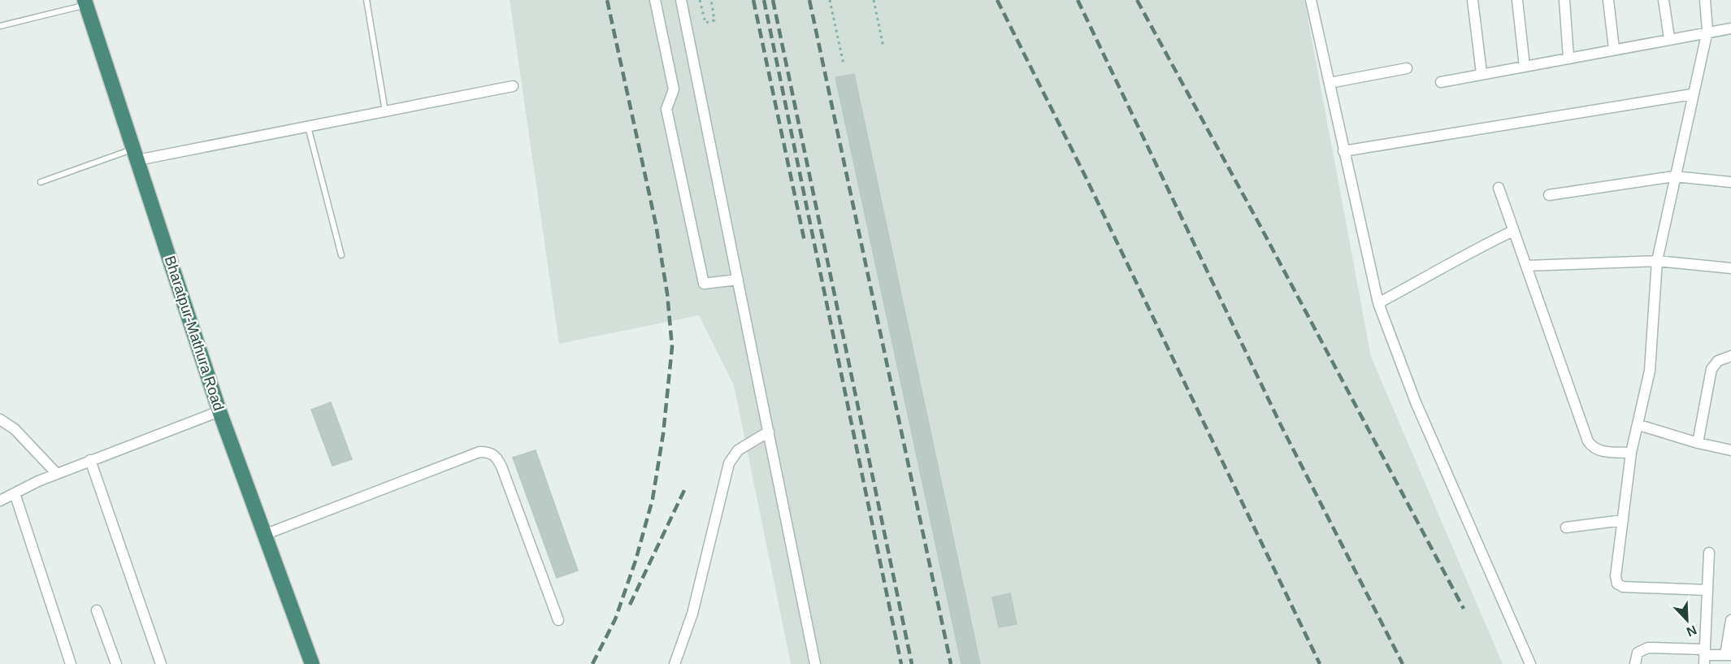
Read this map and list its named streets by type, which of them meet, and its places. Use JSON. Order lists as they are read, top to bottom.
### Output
{
  "streets": {
    "highway": ["Bharatpur-Mathura Road"]
  },
  "north": "bottom right"
}
